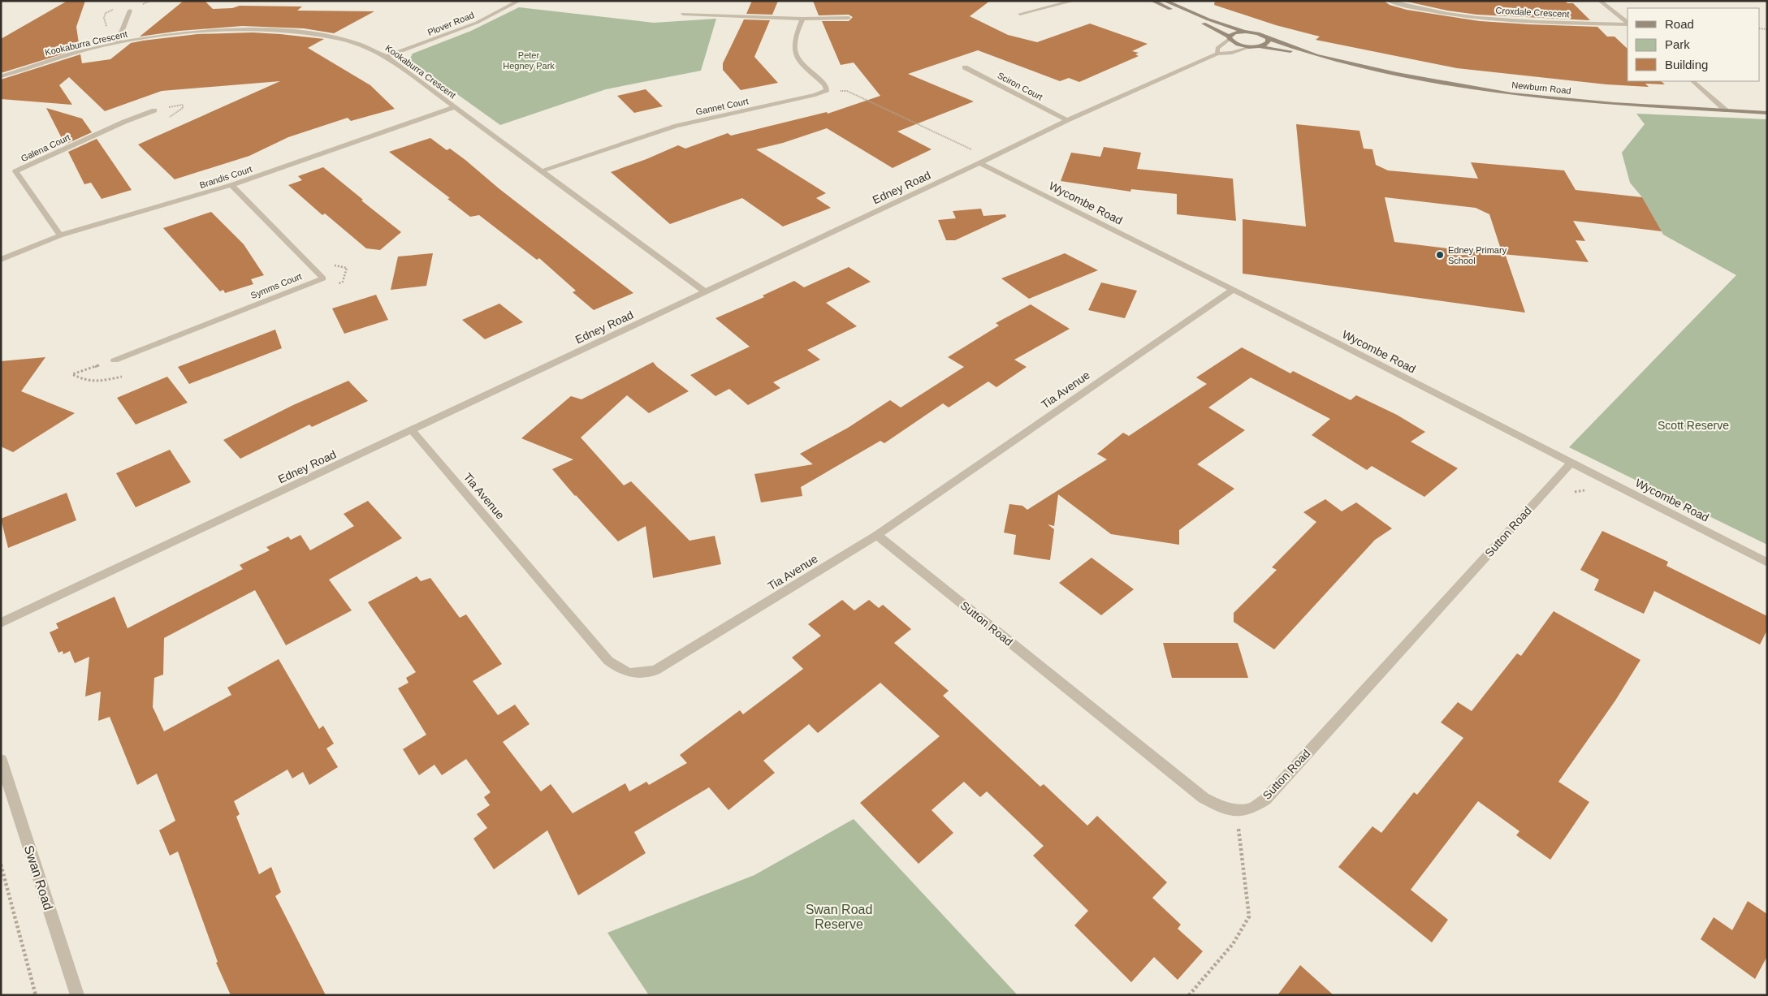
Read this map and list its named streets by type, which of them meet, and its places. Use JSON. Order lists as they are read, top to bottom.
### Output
{
  "streets": {
    "street": [
      "Croxdale Crescent",
      "Plover Road",
      "Kookaburra Crescent",
      "Sciron Court",
      "Newburn Road",
      "Gannet Court",
      "Galena Court",
      "Brandis Court",
      "Edney Road",
      "Wycombe Road",
      "Symms Court",
      "Tia Avenue",
      "Sutton Road",
      "Swan Road"
    ]
  },
  "crossings": [
    ["Plover Road", "Kookaburra Crescent"],
    ["Kookaburra Crescent", "Gannet Court"],
    ["Kookaburra Crescent", "Brandis Court"],
    ["Kookaburra Crescent", "Edney Road"],
    ["Sciron Court", "Edney Road"],
    ["Newburn Road", "Edney Road"],
    ["Galena Court", "Brandis Court"],
    ["Brandis Court", "Symms Court"],
    ["Edney Road", "Wycombe Road"],
    ["Edney Road", "Tia Avenue"],
    ["Wycombe Road", "Tia Avenue"],
    ["Wycombe Road", "Sutton Road"],
    ["Tia Avenue", "Sutton Road"]
  ],
  "parks": ["Peter Hegney Park", "Scott Reserve", "Swan Road Reserve"],
  "places": ["Edney Primary School"],
  "legend": ["Road", "Park", "Building"]
}
